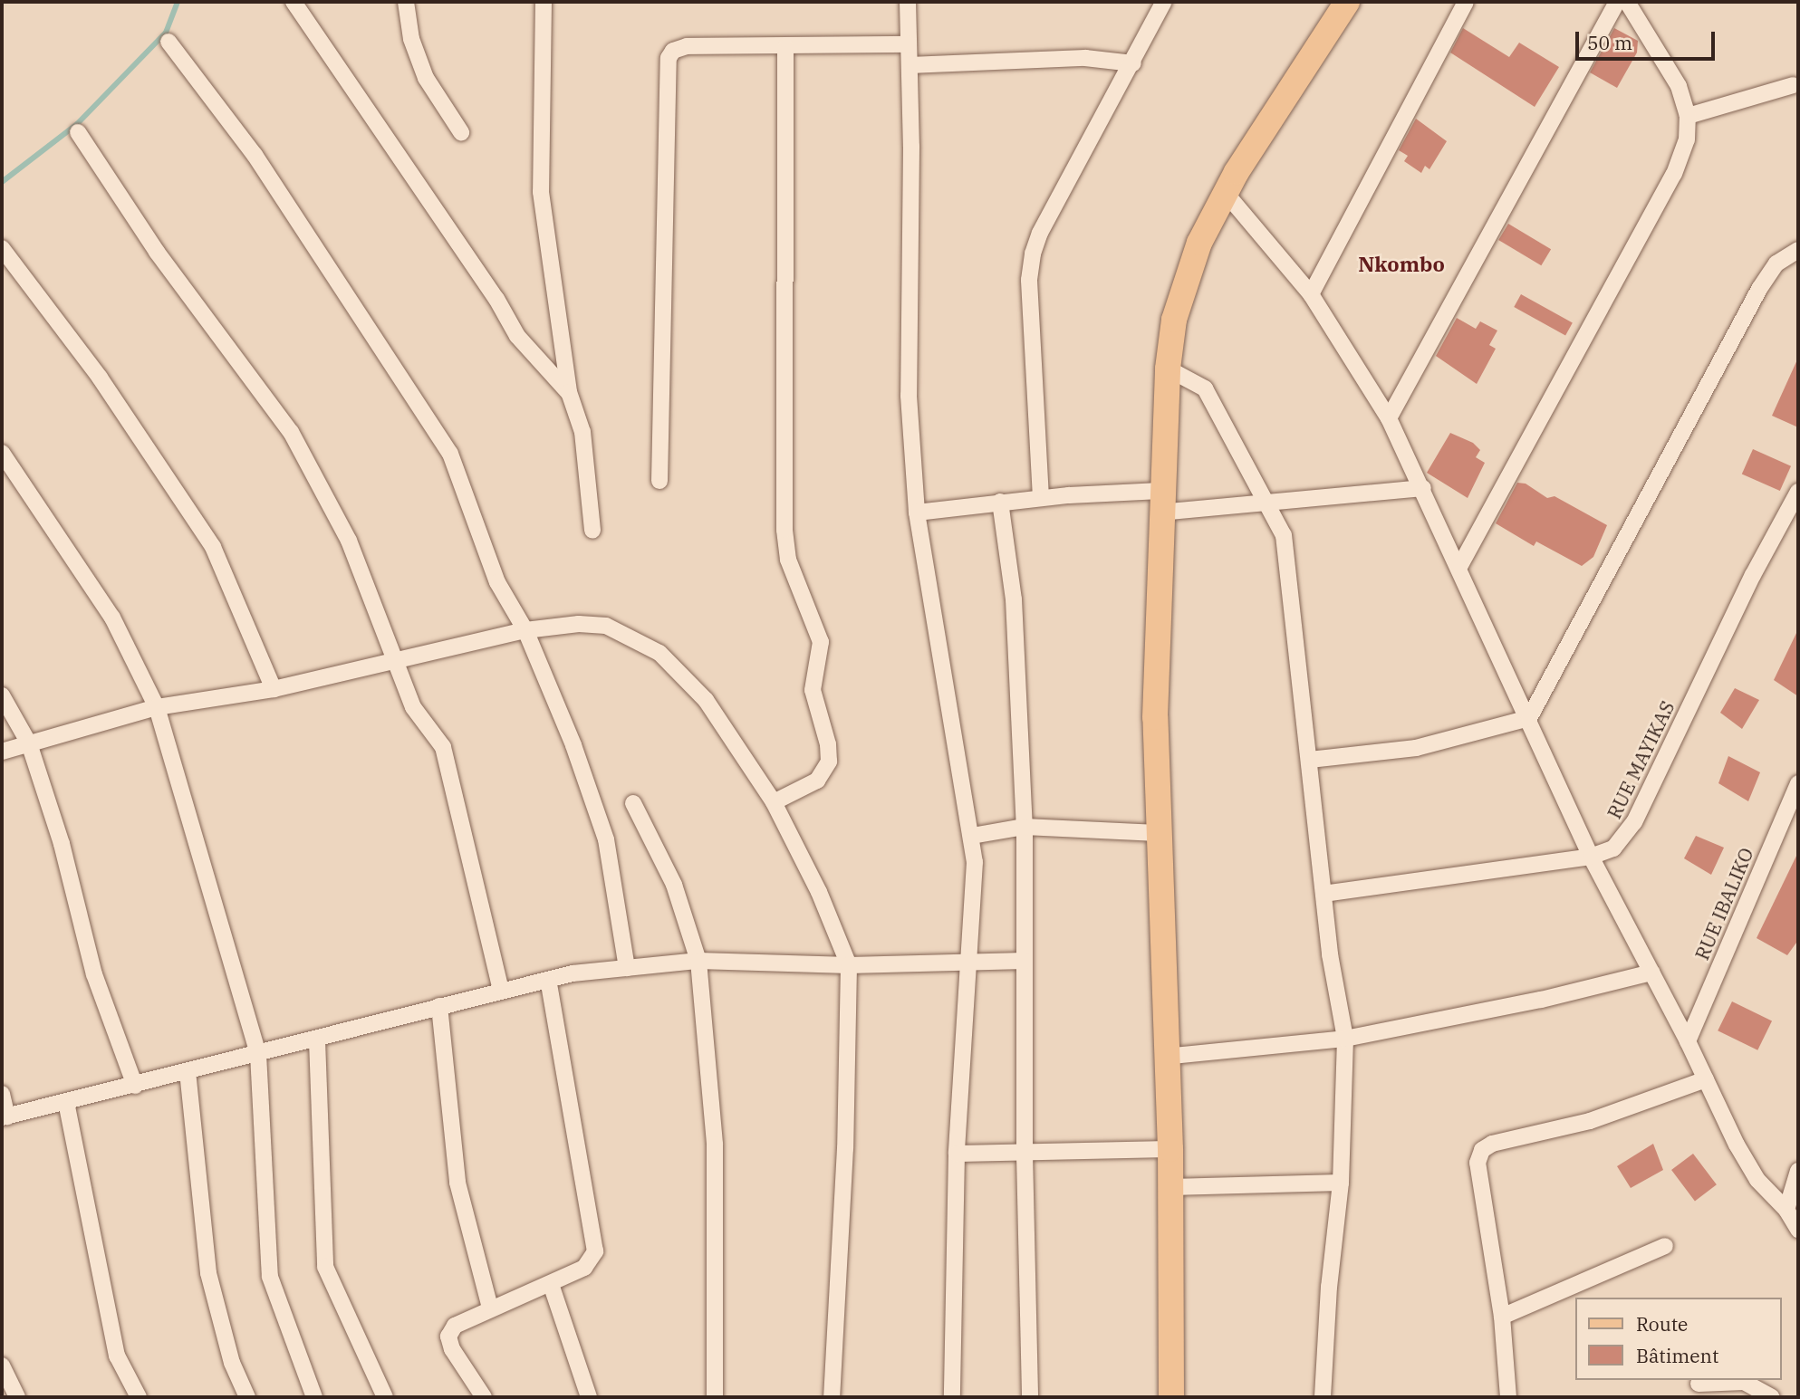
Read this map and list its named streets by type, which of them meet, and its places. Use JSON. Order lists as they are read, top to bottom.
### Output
{
  "streets": {
    "street": ["RUE MAYIKAS", "RUE IBALIKO"]
  },
  "districts": ["Nkombo"],
  "legend": ["Route", "Bâtiment"],
  "scale_bar": "50 m"
}
